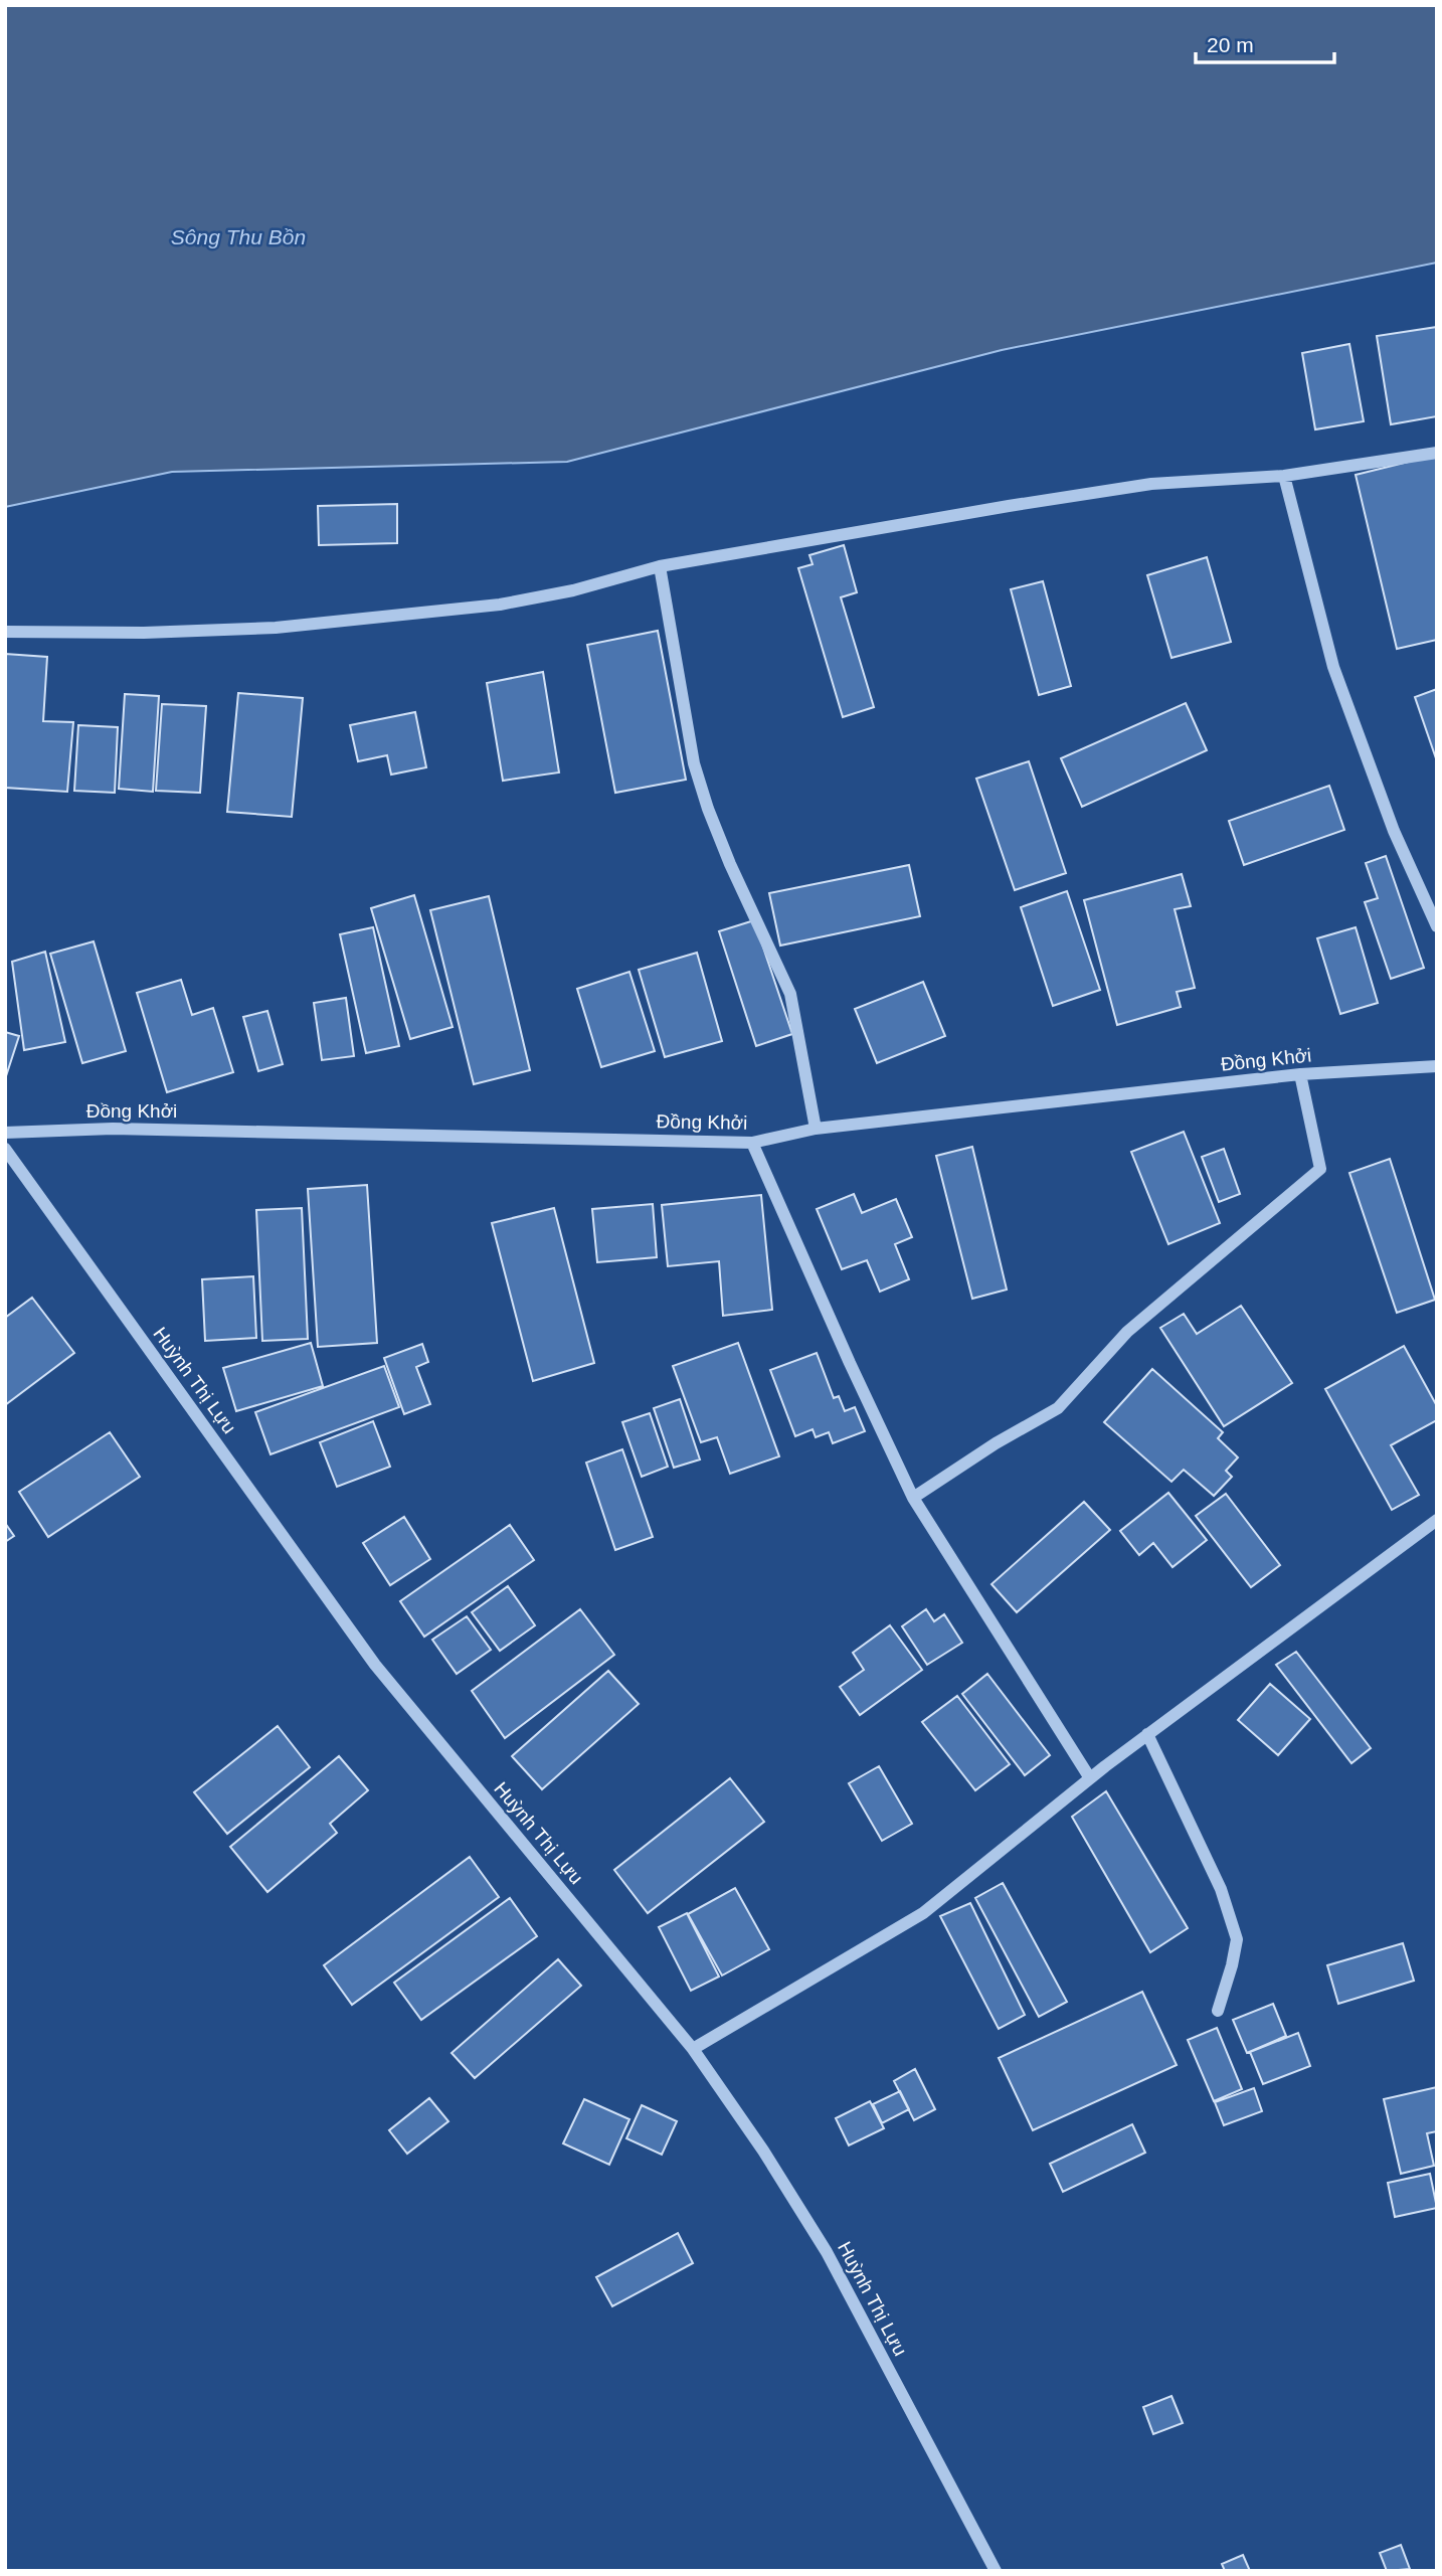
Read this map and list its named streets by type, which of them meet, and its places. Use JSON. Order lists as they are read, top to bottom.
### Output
{
  "streets": {
    "street": ["Đồng Khởi", "Huỳnh Thị Lựu"]
  },
  "water": ["Sông Thu Bồn"],
  "scale_bar": "20 m"
}
